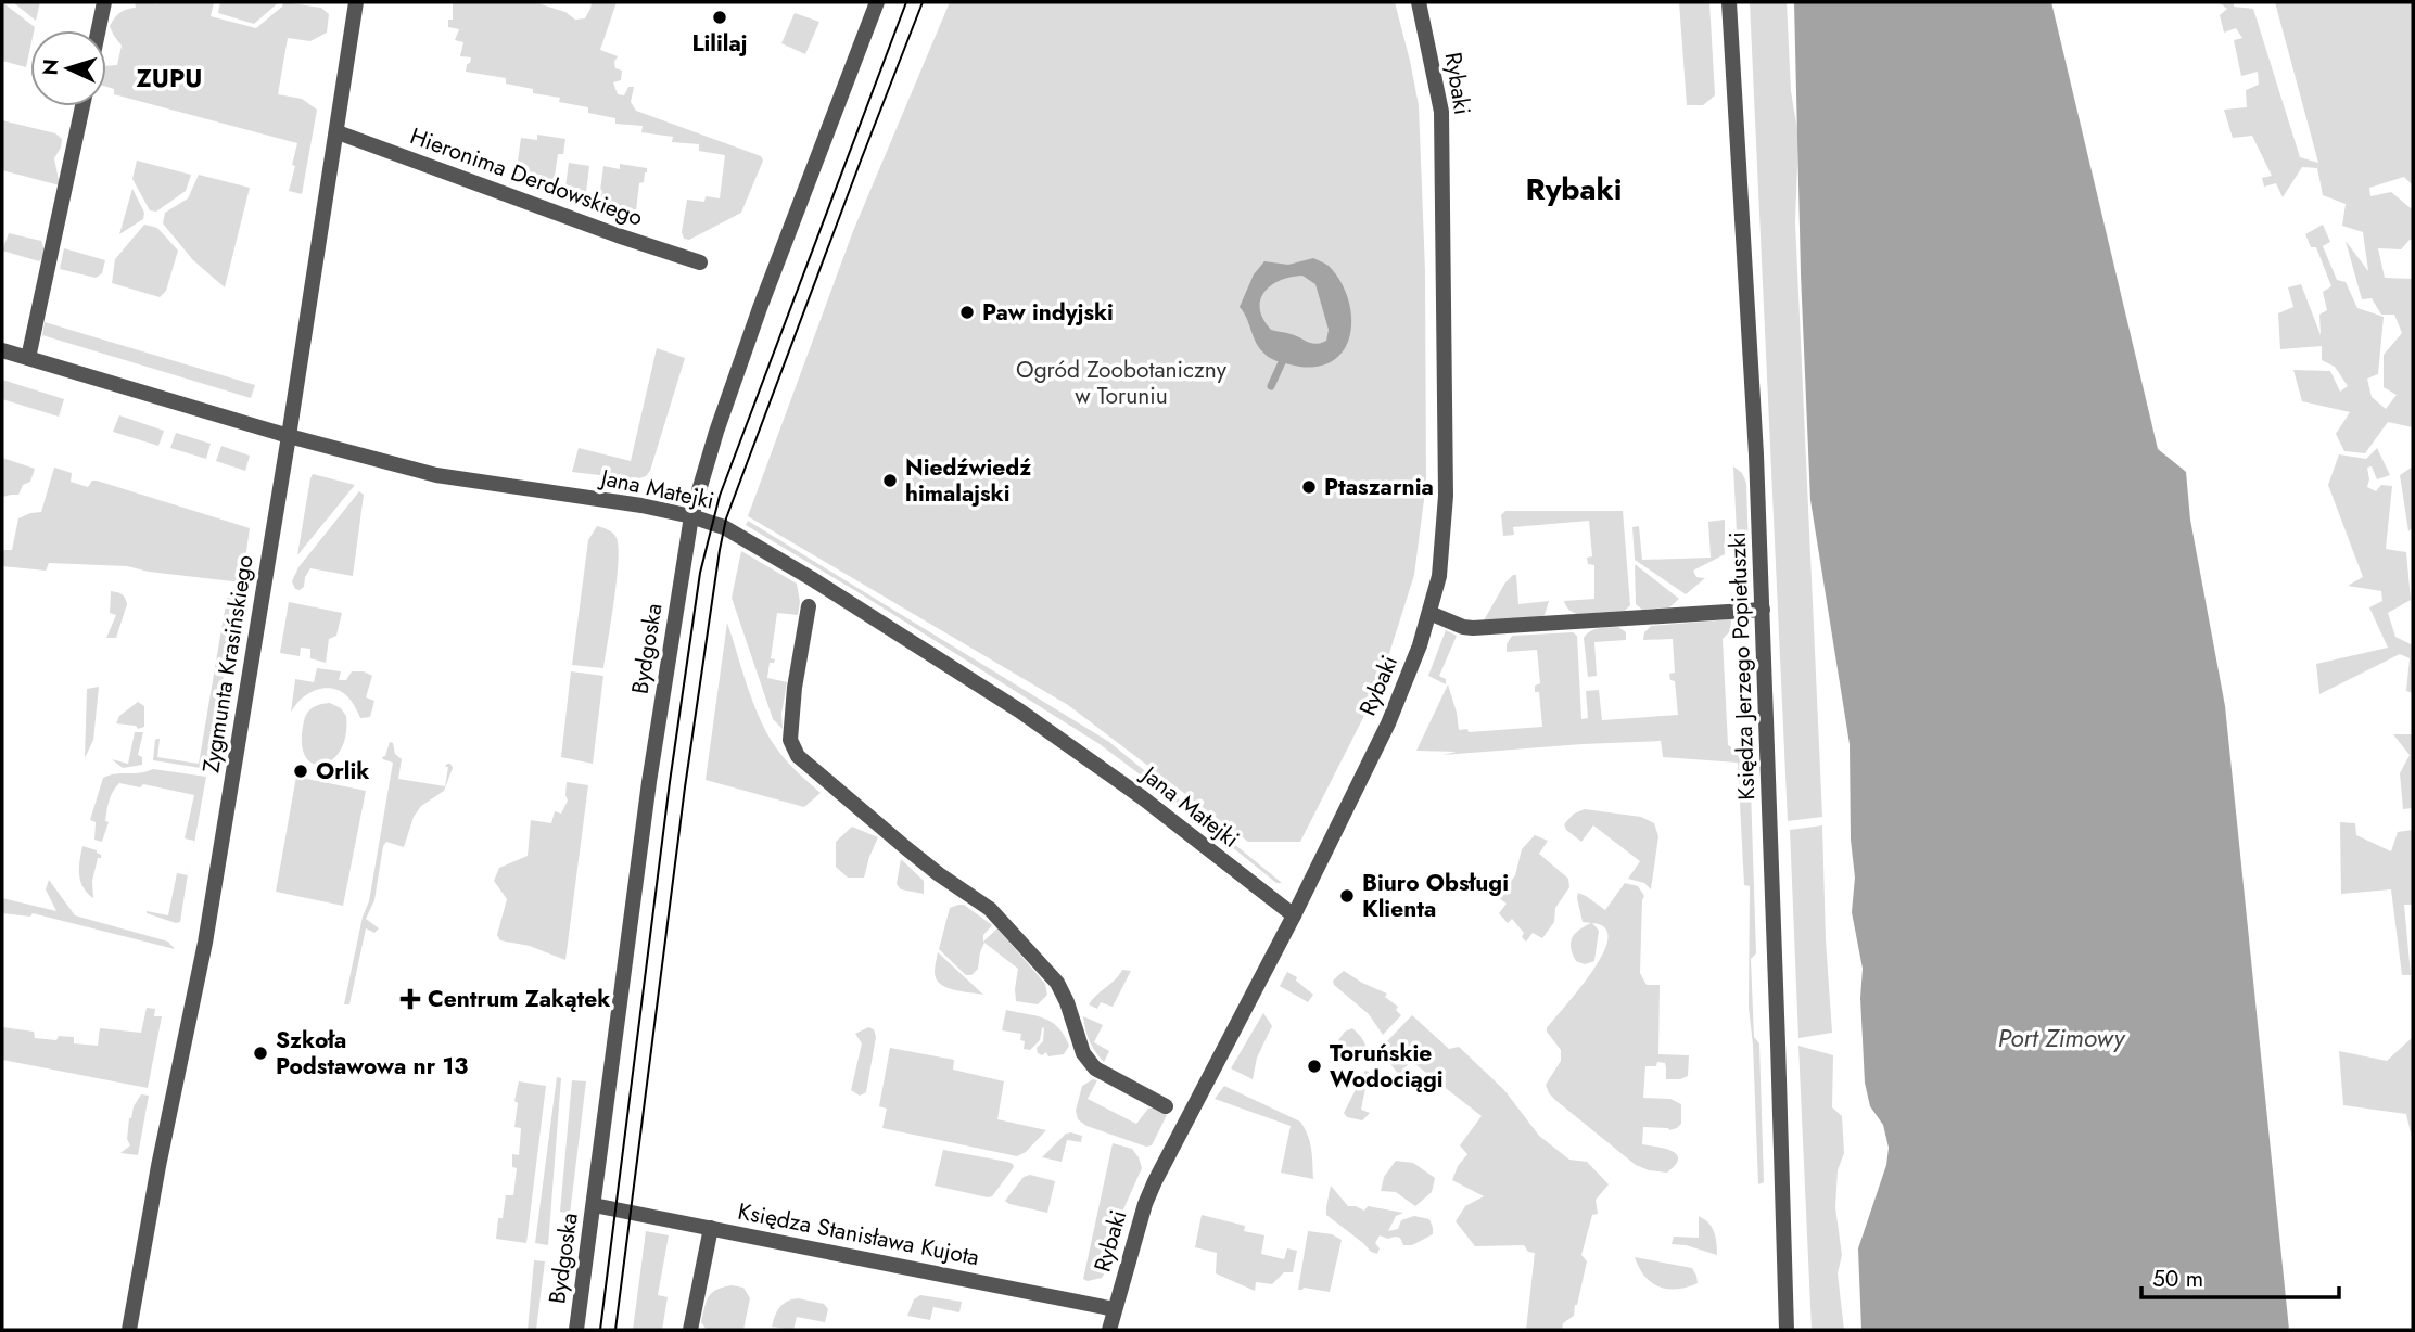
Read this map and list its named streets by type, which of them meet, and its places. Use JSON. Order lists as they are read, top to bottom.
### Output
{
  "streets": {
    "street": [
      "Rybaki",
      "Hieronima Derdowskiego",
      "Jana Matejki",
      "Bydgoska",
      "Zygmunta Krasińskiego",
      "Księdza Jerzego Popiełuszki",
      "Księdza Stanisława Kujota"
    ]
  },
  "crossings": [
    ["Rybaki", "Jana Matejki"],
    ["Rybaki", "Księdza Stanisława Kujota"],
    ["Hieronima Derdowskiego", "Zygmunta Krasińskiego"],
    ["Jana Matejki", "Bydgoska"],
    ["Jana Matejki", "Zygmunta Krasińskiego"],
    ["Bydgoska", "Księdza Stanisława Kujota"]
  ],
  "districts": ["ZUPU", "Rybaki"],
  "water": ["Port Zimowy"],
  "parks": ["Ogród Zoobotaniczny w Toruniu"],
  "places": {
    "other": [
      "Lililaj",
      "Paw indyjski",
      "Niedźwiedź himalajski",
      "Ptaszarnia",
      "Orlik",
      "Biuro Obsługi Klienta",
      "Szkoła Podstawowa nr 13",
      "Toruńskie Wodociągi"
    ],
    "health": ["Centrum Zakątek"]
  },
  "scale_bar": "50 m",
  "north": "left"
}
